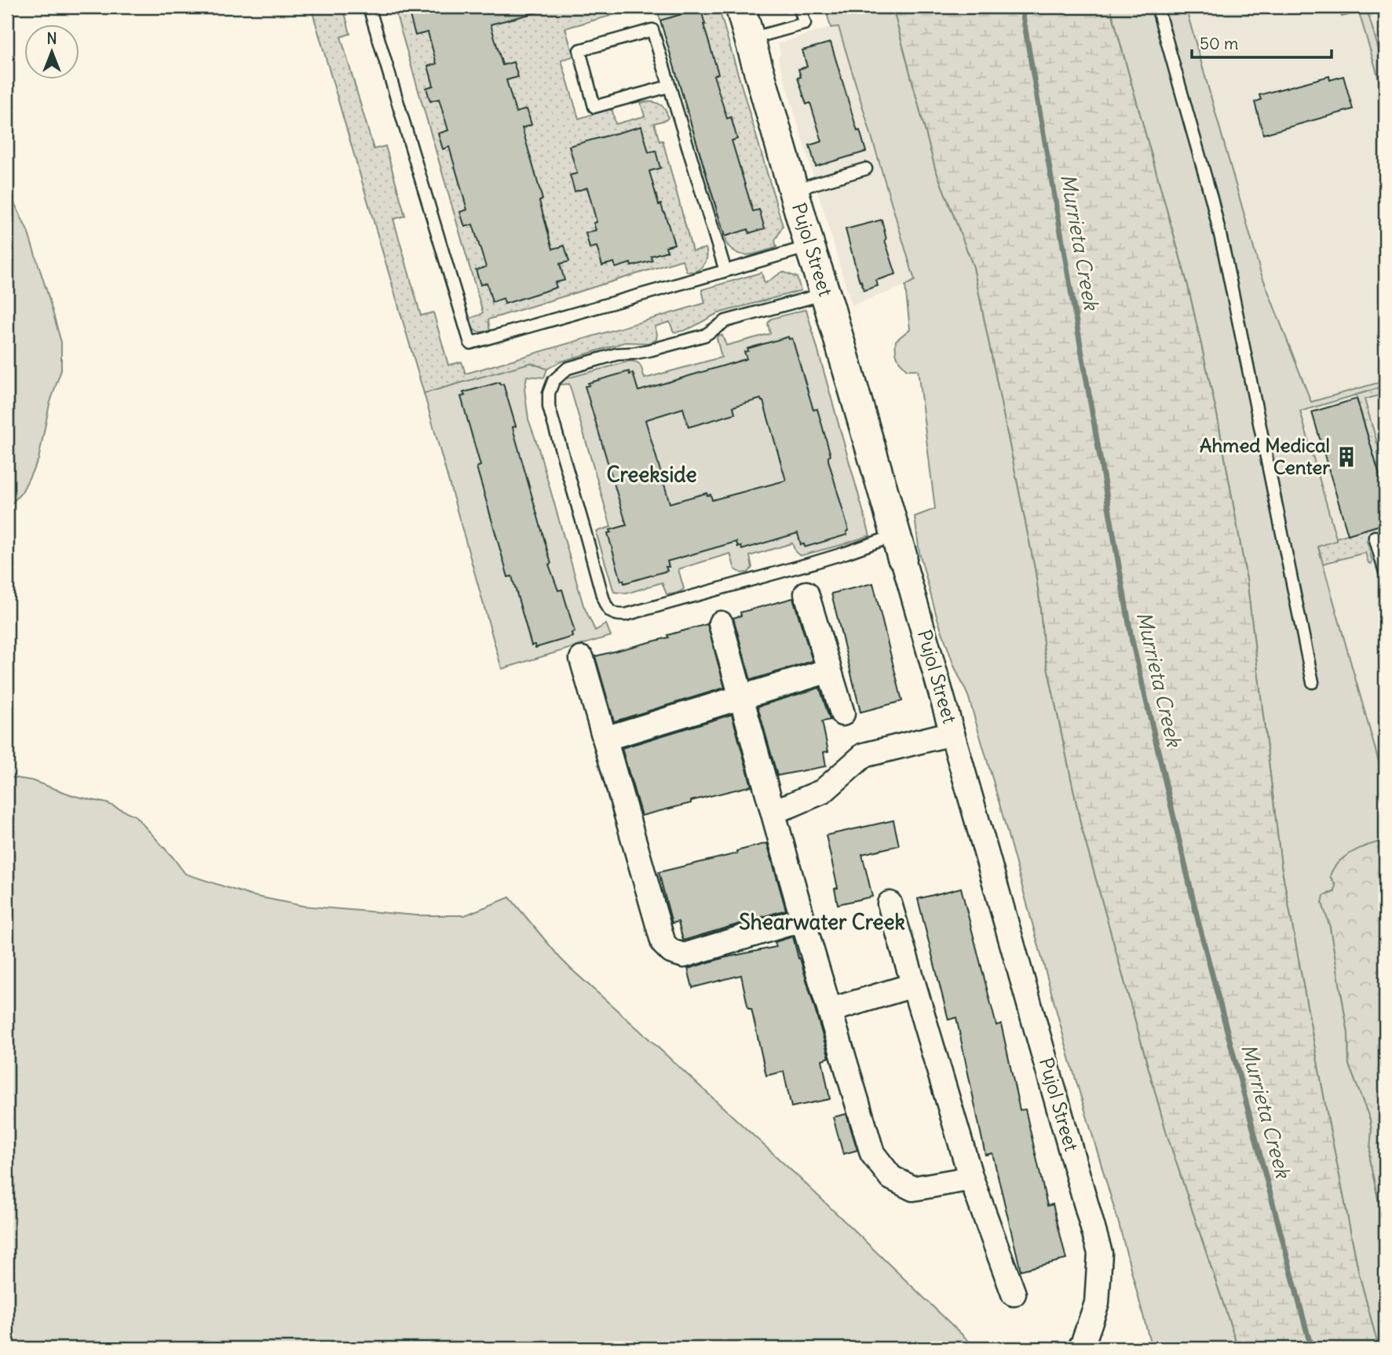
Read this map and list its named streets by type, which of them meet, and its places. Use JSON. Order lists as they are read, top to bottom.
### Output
{
  "streets": {
    "street": ["Pujol Street"]
  },
  "districts": ["Creekside", "Shearwater Creek"],
  "water": ["Murrieta Creek"],
  "places": {
    "building": ["Ahmed Medical Center"]
  },
  "scale_bar": "50 m",
  "north": "top"
}
